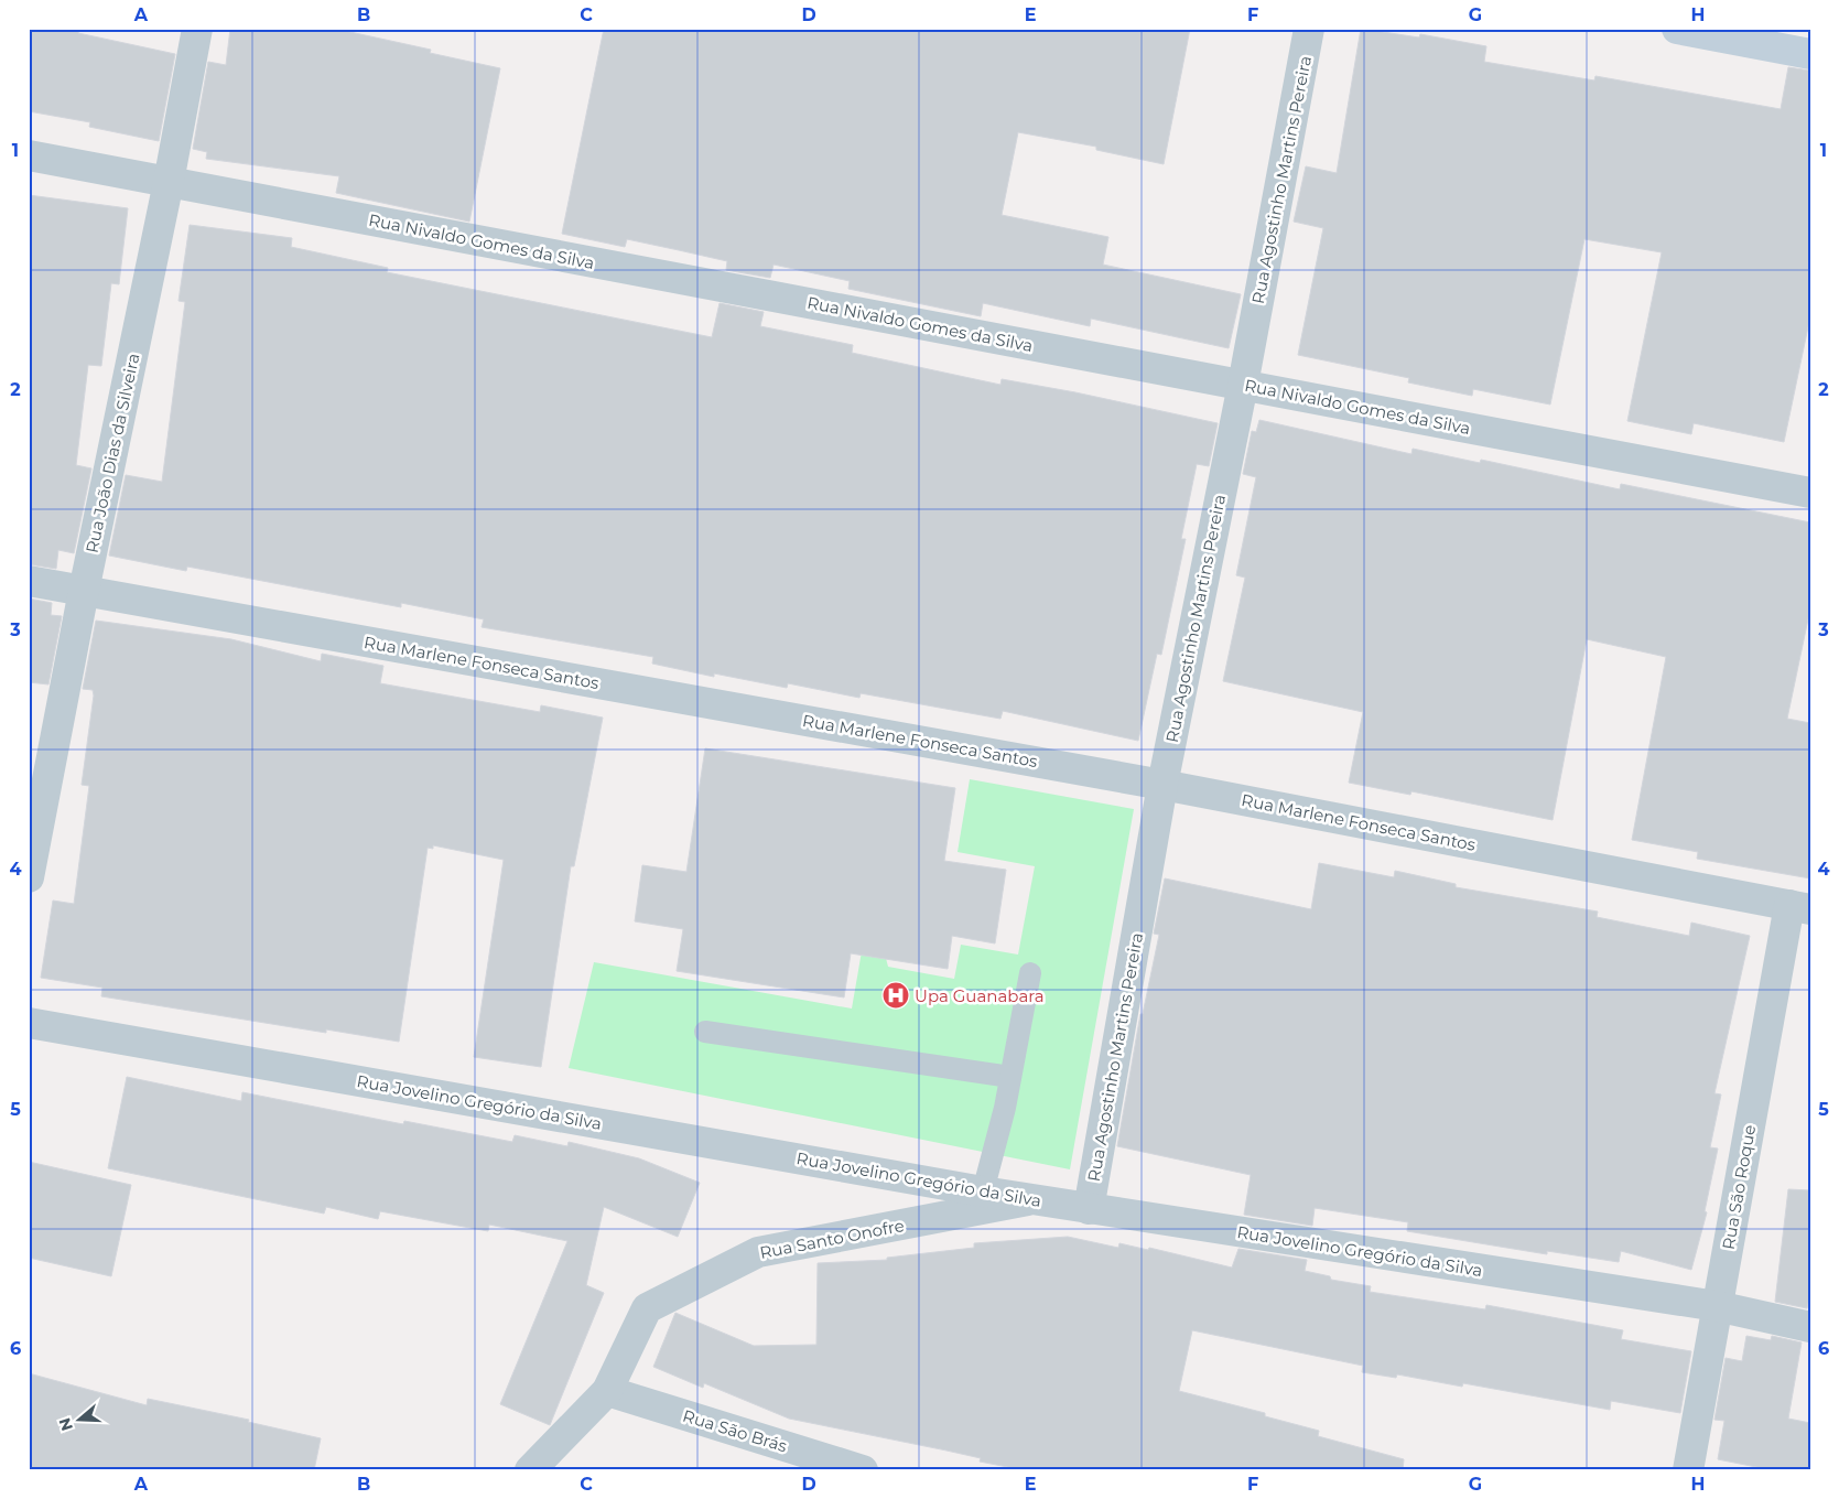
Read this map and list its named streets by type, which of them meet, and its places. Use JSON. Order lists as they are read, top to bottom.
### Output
{
  "streets": {
    "street": [
      "Rua Agostinho Martins Pereira",
      "Rua Nivaldo Gomes da Silva",
      "Rua João Dias da Silveira",
      "Rua Marlene Fonseca Santos",
      "Rua Jovelino Gregório da Silva",
      "Rua São Roque",
      "Rua Santo Onofre",
      "Rua São Brás"
    ]
  },
  "crossings": [
    ["Rua Agostinho Martins Pereira", "Rua Nivaldo Gomes da Silva"],
    ["Rua Agostinho Martins Pereira", "Rua Marlene Fonseca Santos"],
    ["Rua Agostinho Martins Pereira", "Rua Jovelino Gregório da Silva"],
    ["Rua Nivaldo Gomes da Silva", "Rua João Dias da Silveira"],
    ["Rua João Dias da Silveira", "Rua Marlene Fonseca Santos"],
    ["Rua Marlene Fonseca Santos", "Rua São Roque"],
    ["Rua Jovelino Gregório da Silva", "Rua São Roque"],
    ["Rua Jovelino Gregório da Silva", "Rua Santo Onofre"],
    ["Rua Santo Onofre", "Rua São Brás"]
  ],
  "places": {
    "hospital": ["Upa Guanabara"]
  },
  "north": "left",
  "grid": {
    "columns": [
      "A",
      "B",
      "C",
      "D",
      "E",
      "F",
      "G",
      "H"
    ],
    "rows": [
      "1",
      "2",
      "3",
      "4",
      "5",
      "6"
    ]
  }
}
